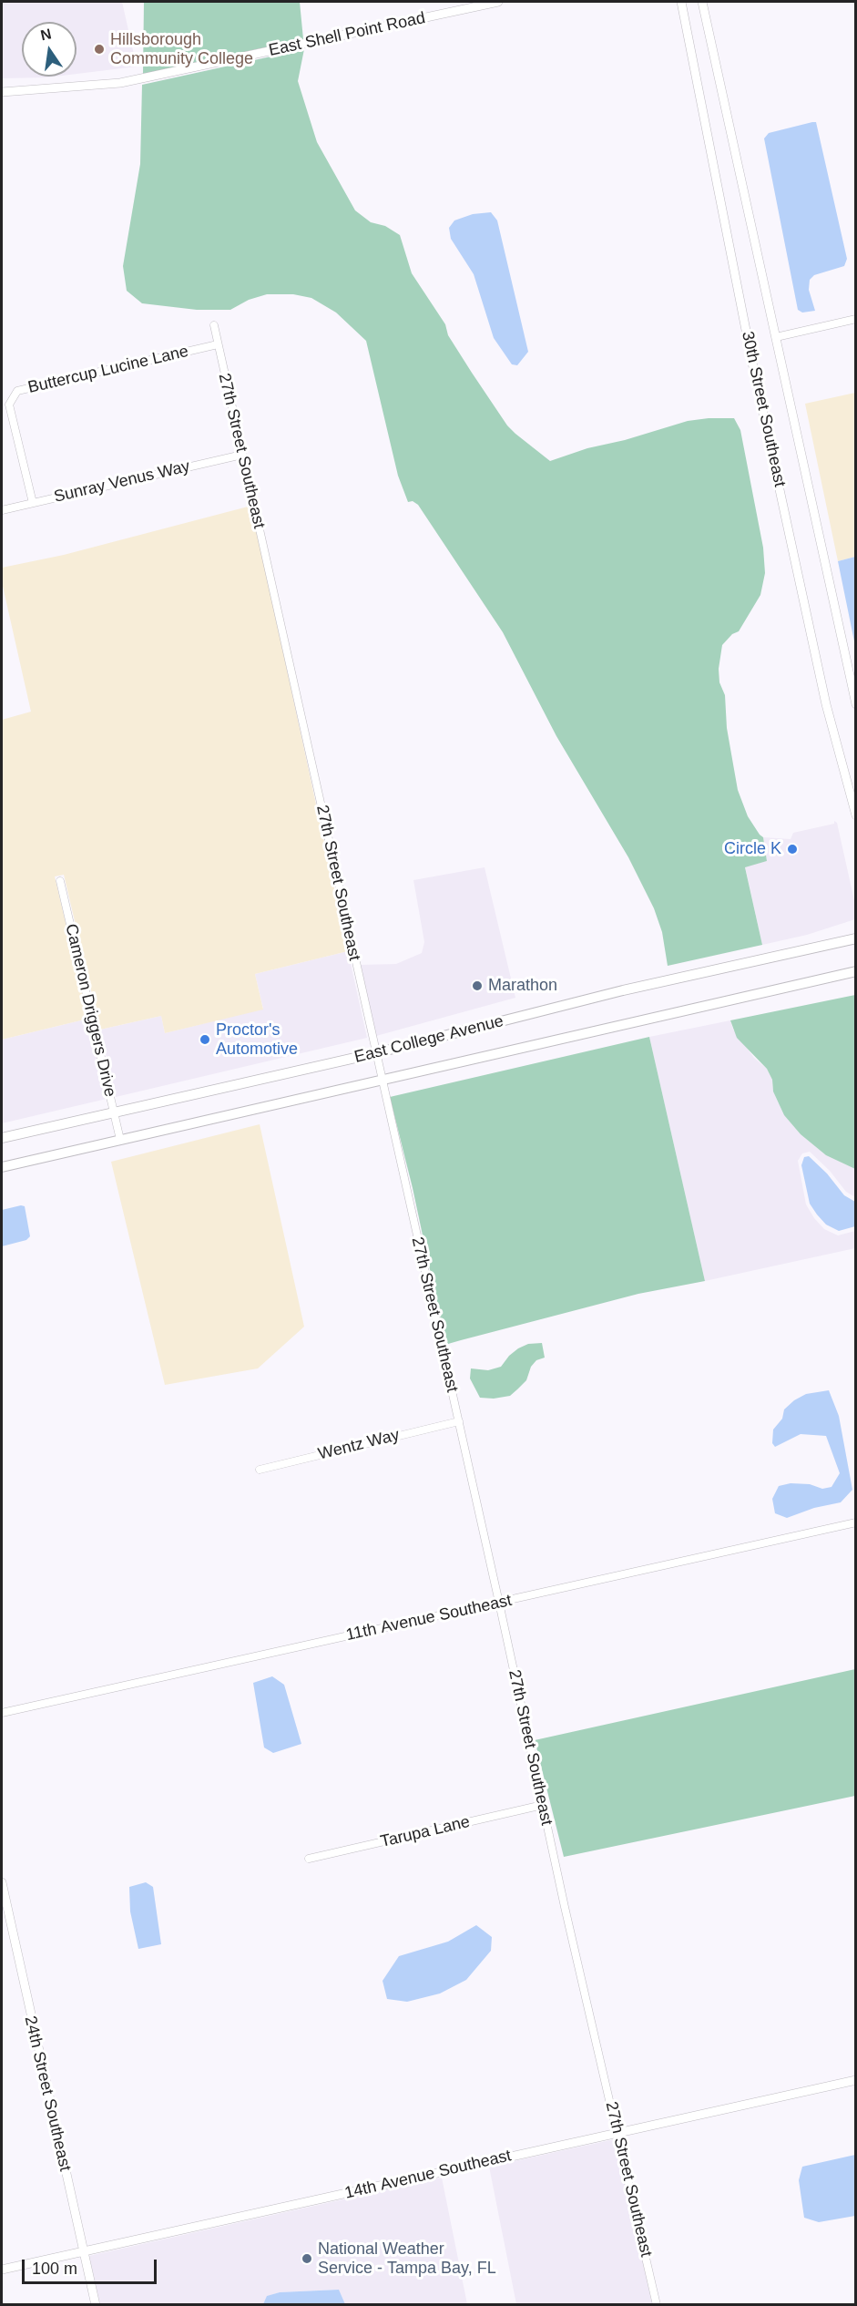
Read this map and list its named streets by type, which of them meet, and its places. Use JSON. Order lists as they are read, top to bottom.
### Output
{
  "streets": {
    "main road": ["East College Avenue"],
    "street": [
      "East Shell Point Road",
      "Buttercup Lucine Lane",
      "30th Street Southeast",
      "27th Street Southeast",
      "Sunray Venus Way",
      "Cameron Driggers Drive",
      "Wentz Way",
      "11th Avenue Southeast",
      "Tarupa Lane",
      "24th Street Southeast",
      "14th Avenue Southeast"
    ]
  },
  "crossings": [
    ["Buttercup Lucine Lane", "27th Street Southeast"],
    ["Buttercup Lucine Lane", "Sunray Venus Way"],
    ["27th Street Southeast", "Sunray Venus Way"],
    ["27th Street Southeast", "East College Avenue"],
    ["27th Street Southeast", "Wentz Way"],
    ["27th Street Southeast", "11th Avenue Southeast"],
    ["27th Street Southeast", "Tarupa Lane"],
    ["27th Street Southeast", "14th Avenue Southeast"],
    ["Cameron Driggers Drive", "East College Avenue"],
    ["24th Street Southeast", "14th Avenue Southeast"]
  ],
  "places": [
    "Hillsborough Community College",
    "Circle K",
    "Marathon",
    "Proctor's Automotive",
    "National Weather Service - Tampa Bay, FL"
  ],
  "scale_bar": "100 m",
  "north": "top"
}
